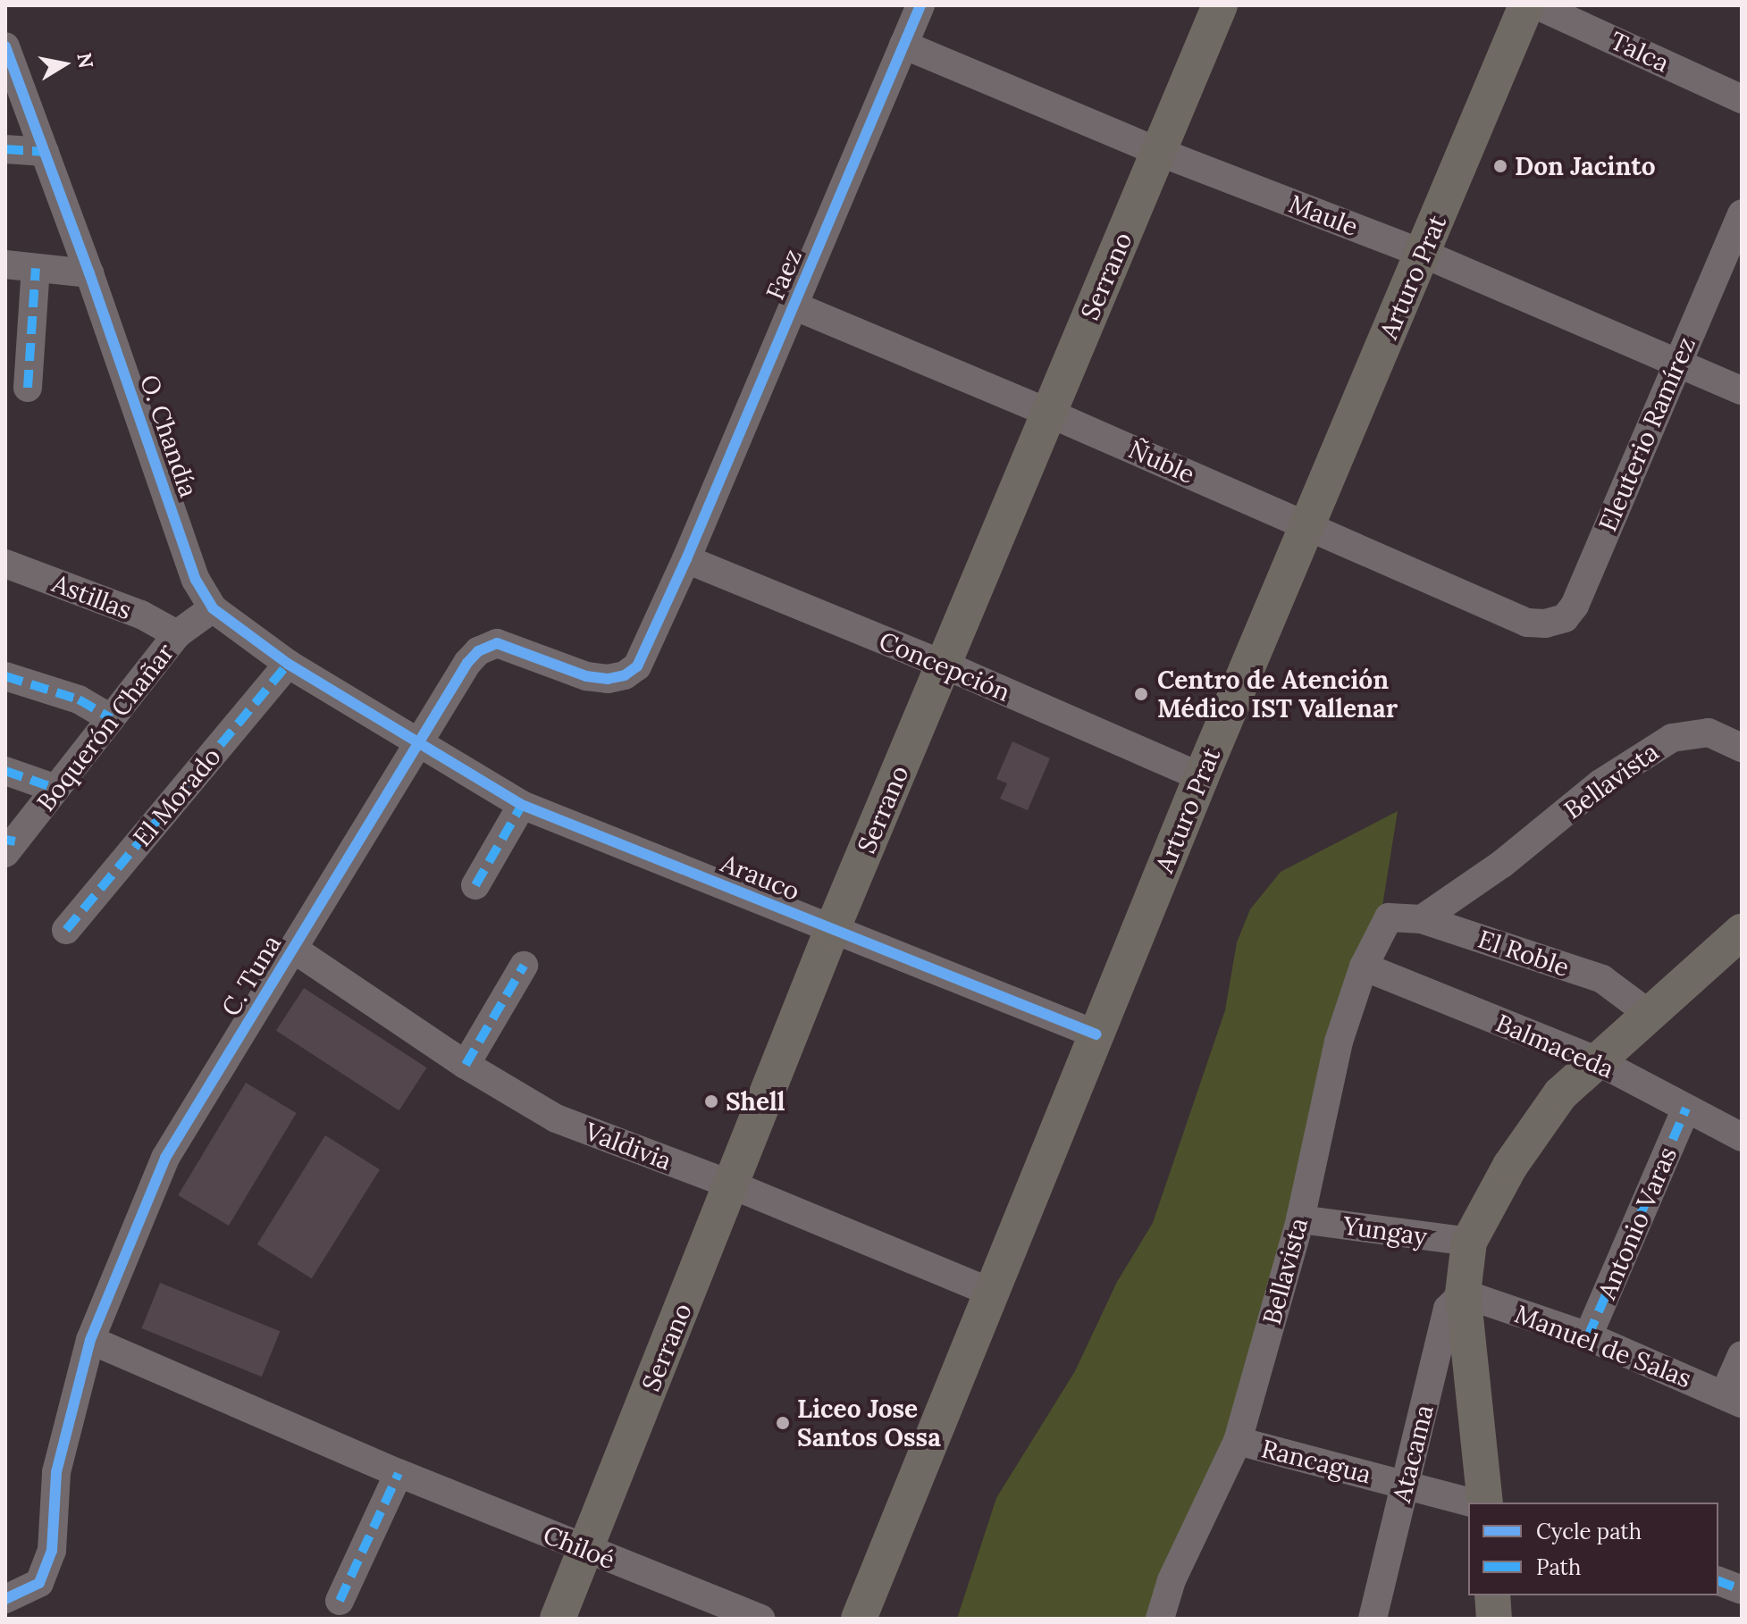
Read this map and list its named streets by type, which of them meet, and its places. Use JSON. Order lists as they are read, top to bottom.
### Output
{
  "streets": {
    "main road": ["Serrano", "Arturo Prat"],
    "street": [
      "Talca",
      "Maule",
      "Faez",
      "Eleuterio Ramírez",
      "O. Chandía",
      "Ñuble",
      "Astillas",
      "Concepción",
      "Boquerón Chañar",
      "Bellavista",
      "El Morado",
      "Arauco",
      "El Roble",
      "C. Tuna",
      "Balmaceda",
      "Valdivia",
      "Antonio Varas",
      "Yungay",
      "Manuel de Salas",
      "Atacama",
      "Rancagua",
      "Chiloé"
    ]
  },
  "crossings": [
    ["Maule", "Faez"],
    ["Maule", "Serrano"],
    ["Maule", "Arturo Prat"],
    ["Maule", "Eleuterio Ramírez"],
    ["Faez", "Ñuble"],
    ["Faez", "Concepción"],
    ["Faez", "C. Tuna"],
    ["Serrano", "Ñuble"],
    ["Serrano", "Concepción"],
    ["Serrano", "Arauco"],
    ["Serrano", "Valdivia"],
    ["Serrano", "Chiloé"],
    ["Arturo Prat", "Ñuble"],
    ["Arturo Prat", "Concepción"],
    ["Arturo Prat", "Arauco"],
    ["Arturo Prat", "Valdivia"],
    ["Eleuterio Ramírez", "Ñuble"],
    ["O. Chandía", "Boquerón Chañar"],
    ["O. Chandía", "El Morado"],
    ["O. Chandía", "Arauco"],
    ["O. Chandía", "C. Tuna"],
    ["Astillas", "Boquerón Chañar"],
    ["Concepción", "C. Tuna"],
    ["Bellavista", "El Roble"],
    ["Bellavista", "Balmaceda"],
    ["Bellavista", "Yungay"],
    ["Bellavista", "Rancagua"],
    ["Arauco", "C. Tuna"],
    ["C. Tuna", "Valdivia"],
    ["C. Tuna", "Chiloé"],
    ["Balmaceda", "Antonio Varas"],
    ["Antonio Varas", "Manuel de Salas"],
    ["Manuel de Salas", "Atacama"],
    ["Atacama", "Rancagua"]
  ],
  "places": [
    "Don Jacinto",
    "Centro de Atención Médico IST Vallenar",
    "Shell",
    "Liceo Jose Santos Ossa"
  ],
  "legend": ["Cycle path", "Path"],
  "north": "right"
}
